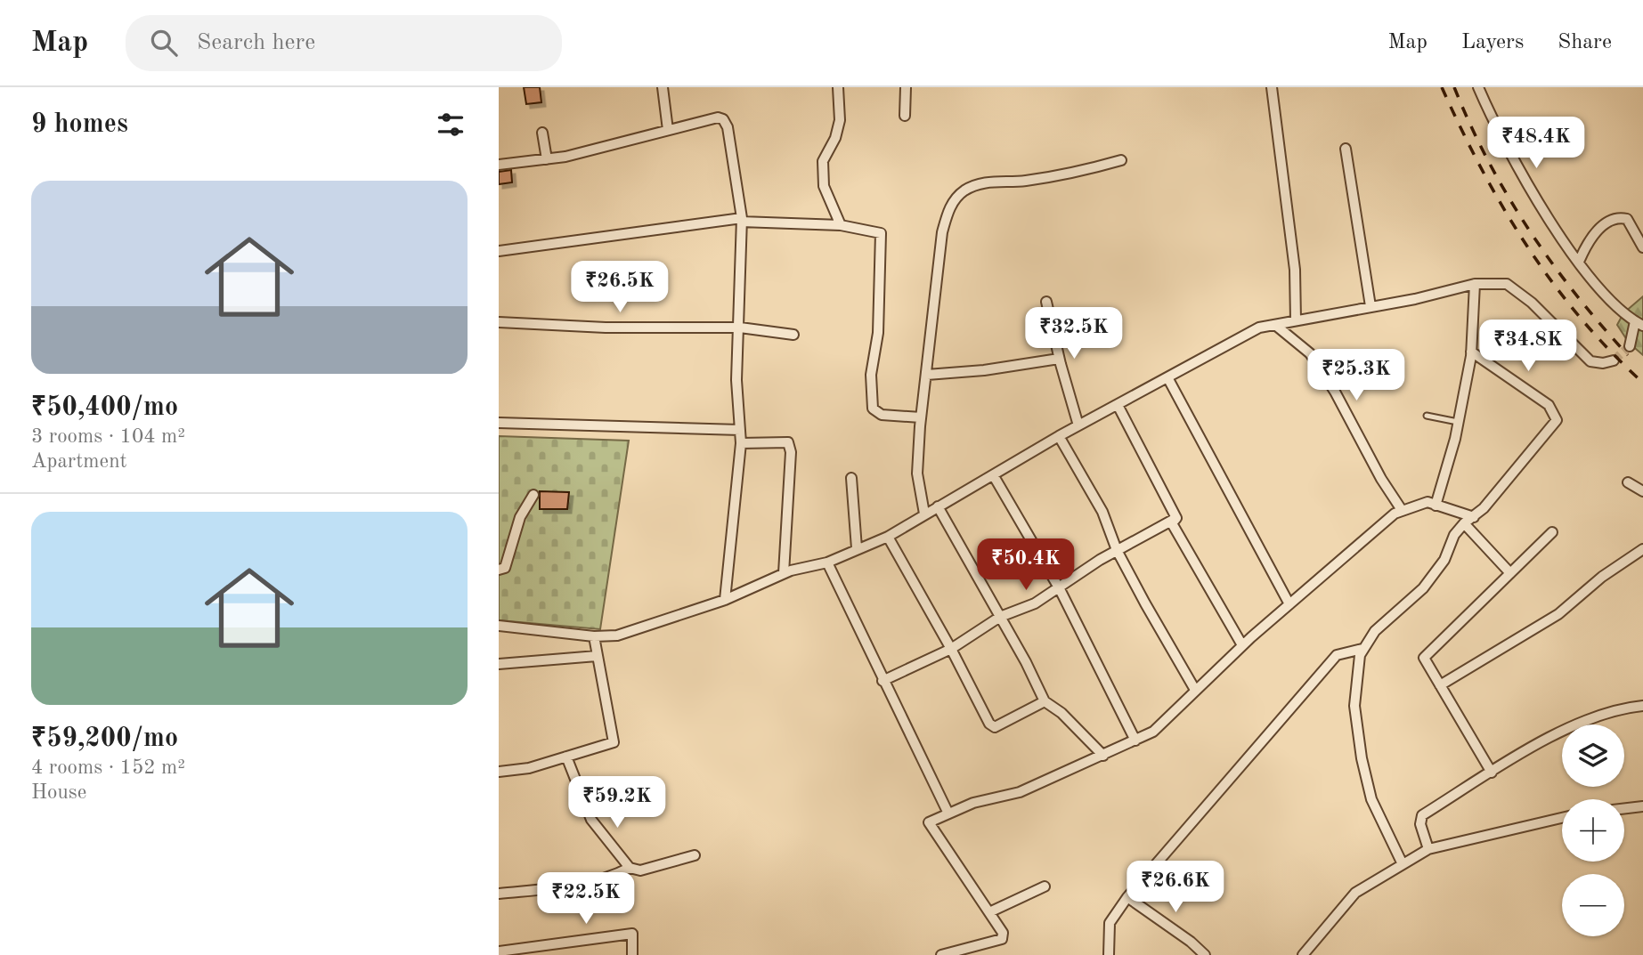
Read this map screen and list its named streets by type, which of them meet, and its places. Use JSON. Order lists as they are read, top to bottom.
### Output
{
  "page": {
    "header": "Map",
    "search": "Search here",
    "nav": ["Map", "Layers", "Share"],
    "heading": "9 homes",
    "price": [
      "₹48.4K",
      "₹26.5K",
      "₹32.5K",
      "₹34.8K",
      "₹25.3K",
      "₹50.4K",
      "₹59.2K",
      "₹26.6K",
      "₹22.5K"
    ],
    "list": [
      {
        "name": "₹50,400/mo",
        "note": "3 rooms · 104 m² · Apartment"
      },
      {
        "name": "₹59,200/mo",
        "note": "4 rooms · 152 m² · House"
      }
    ],
    "map_buttons": ["+", "−"]
  }
}
